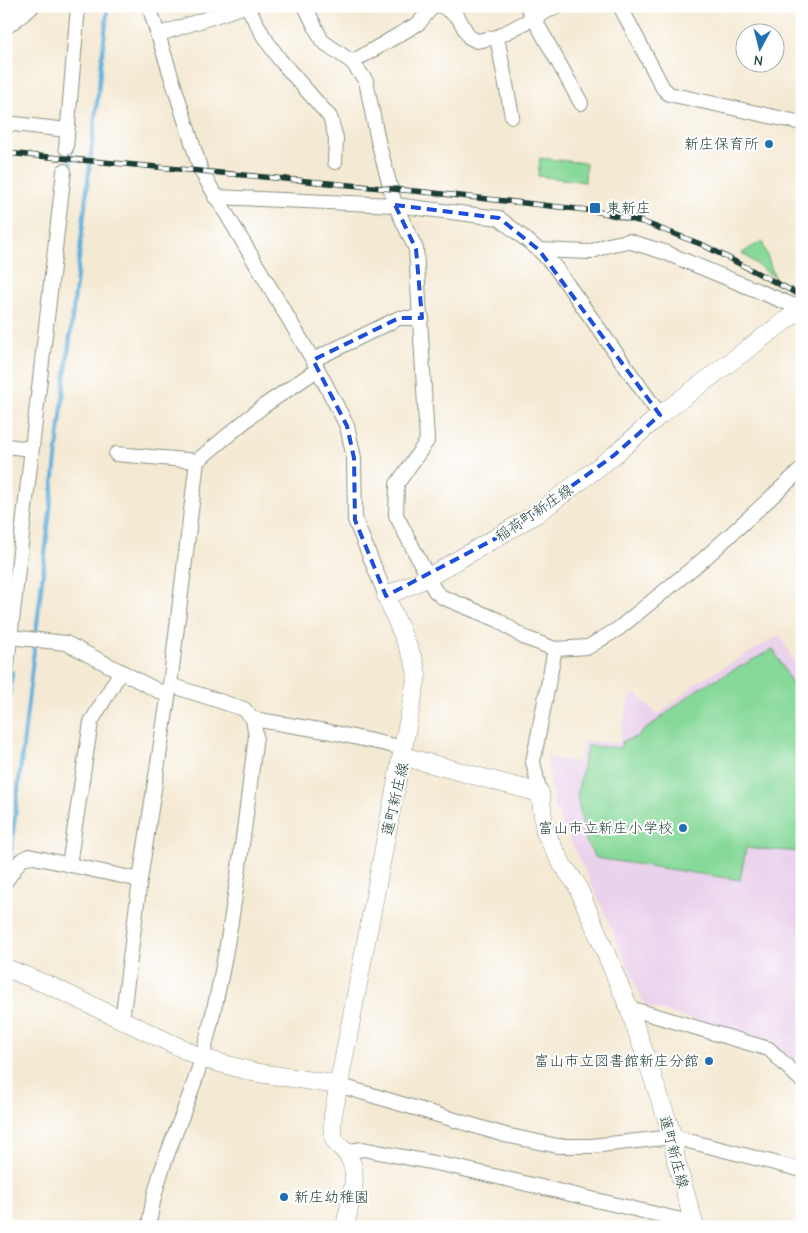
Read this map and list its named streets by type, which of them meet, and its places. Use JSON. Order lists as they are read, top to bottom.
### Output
{
  "streets": {
    "main road": ["稲荷町新庄線", "蓮町新庄線"]
  },
  "places": {
    "other": [
      "新庄保育所",
      "富山市立新庄小学校",
      "富山市立図書館新庄分館",
      "新庄幼稚園"
    ],
    "transit": ["東新庄"]
  },
  "north": "bottom"
}
